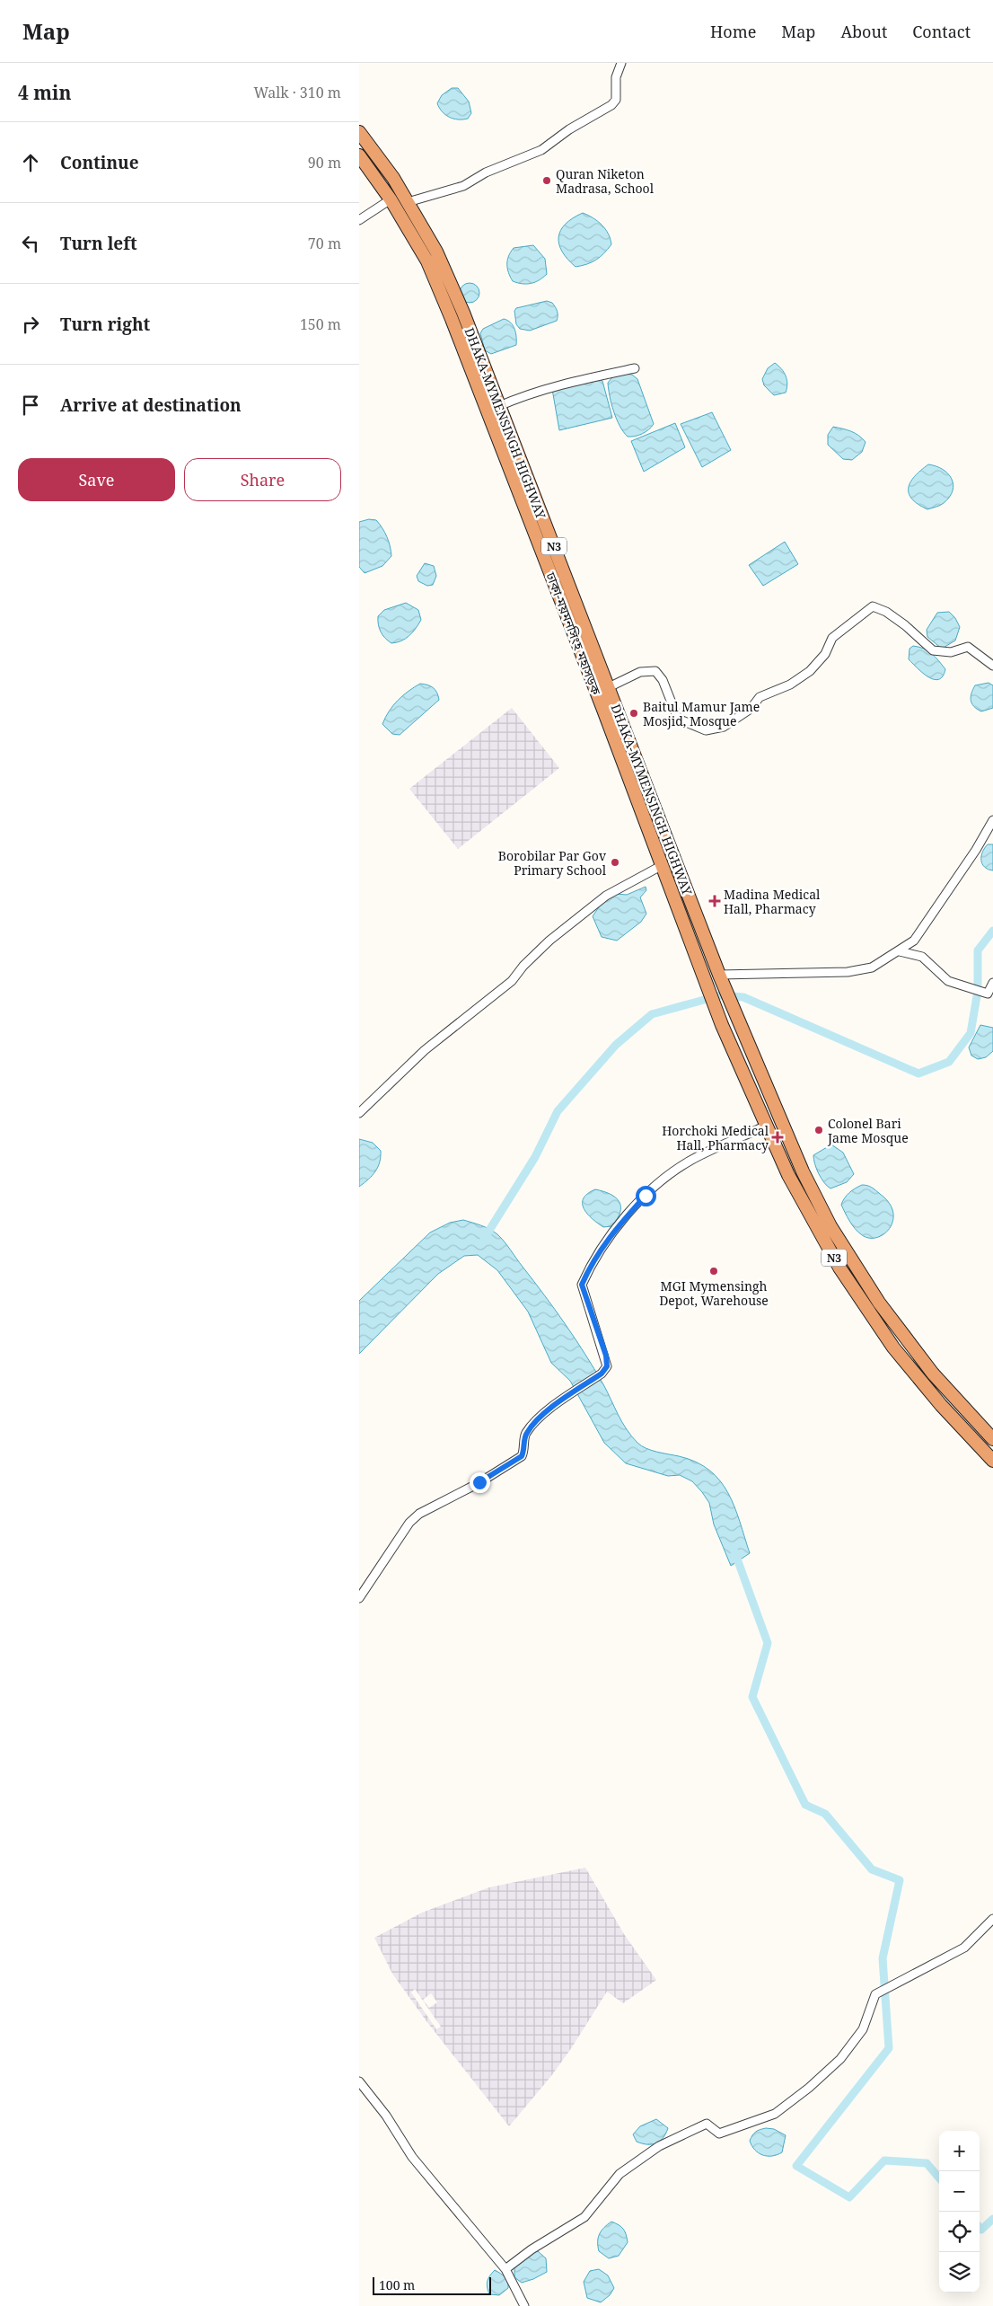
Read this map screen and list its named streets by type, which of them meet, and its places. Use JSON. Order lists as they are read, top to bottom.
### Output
{
  "streets": {
    "highway": ["DHAKA-MYMENSINGH HIGHWAY", "N3", "ঢাকা-ময়মনসিংহ মহাসড়ক"]
  },
  "crossings": [
    ["N3", "ঢাকা-ময়মনসিংহ মহাসড়ক"]
  ],
  "places": {
    "other": [
      "Quran Niketon Madrasa, School",
      "Baitul Mamur Jame Mosjid, Mosque",
      "Borobilar Par Gov Primary School",
      "Colonel Bari Jame Mosque",
      "MGI Mymensingh Depot, Warehouse"
    ],
    "health": ["Madina Medical Hall, Pharmacy", "Horchoki Medical Hall, Pharmacy"]
  },
  "scale_bar": "100 m",
  "page": {
    "header": "Map",
    "nav": [
      "Home",
      "Map",
      "About",
      "Contact"
    ],
    "heading": ["4 min", "Walk · 310 m"],
    "list": [
      ["Continue", "90 m"],
      ["Turn left", "70 m"],
      ["Turn right", "150 m"],
      "Arrive at destination"
    ],
    "buttons": ["Save", "Share"],
    "map_buttons": ["+", "−"],
    "scale": "100 m"
  }
}
